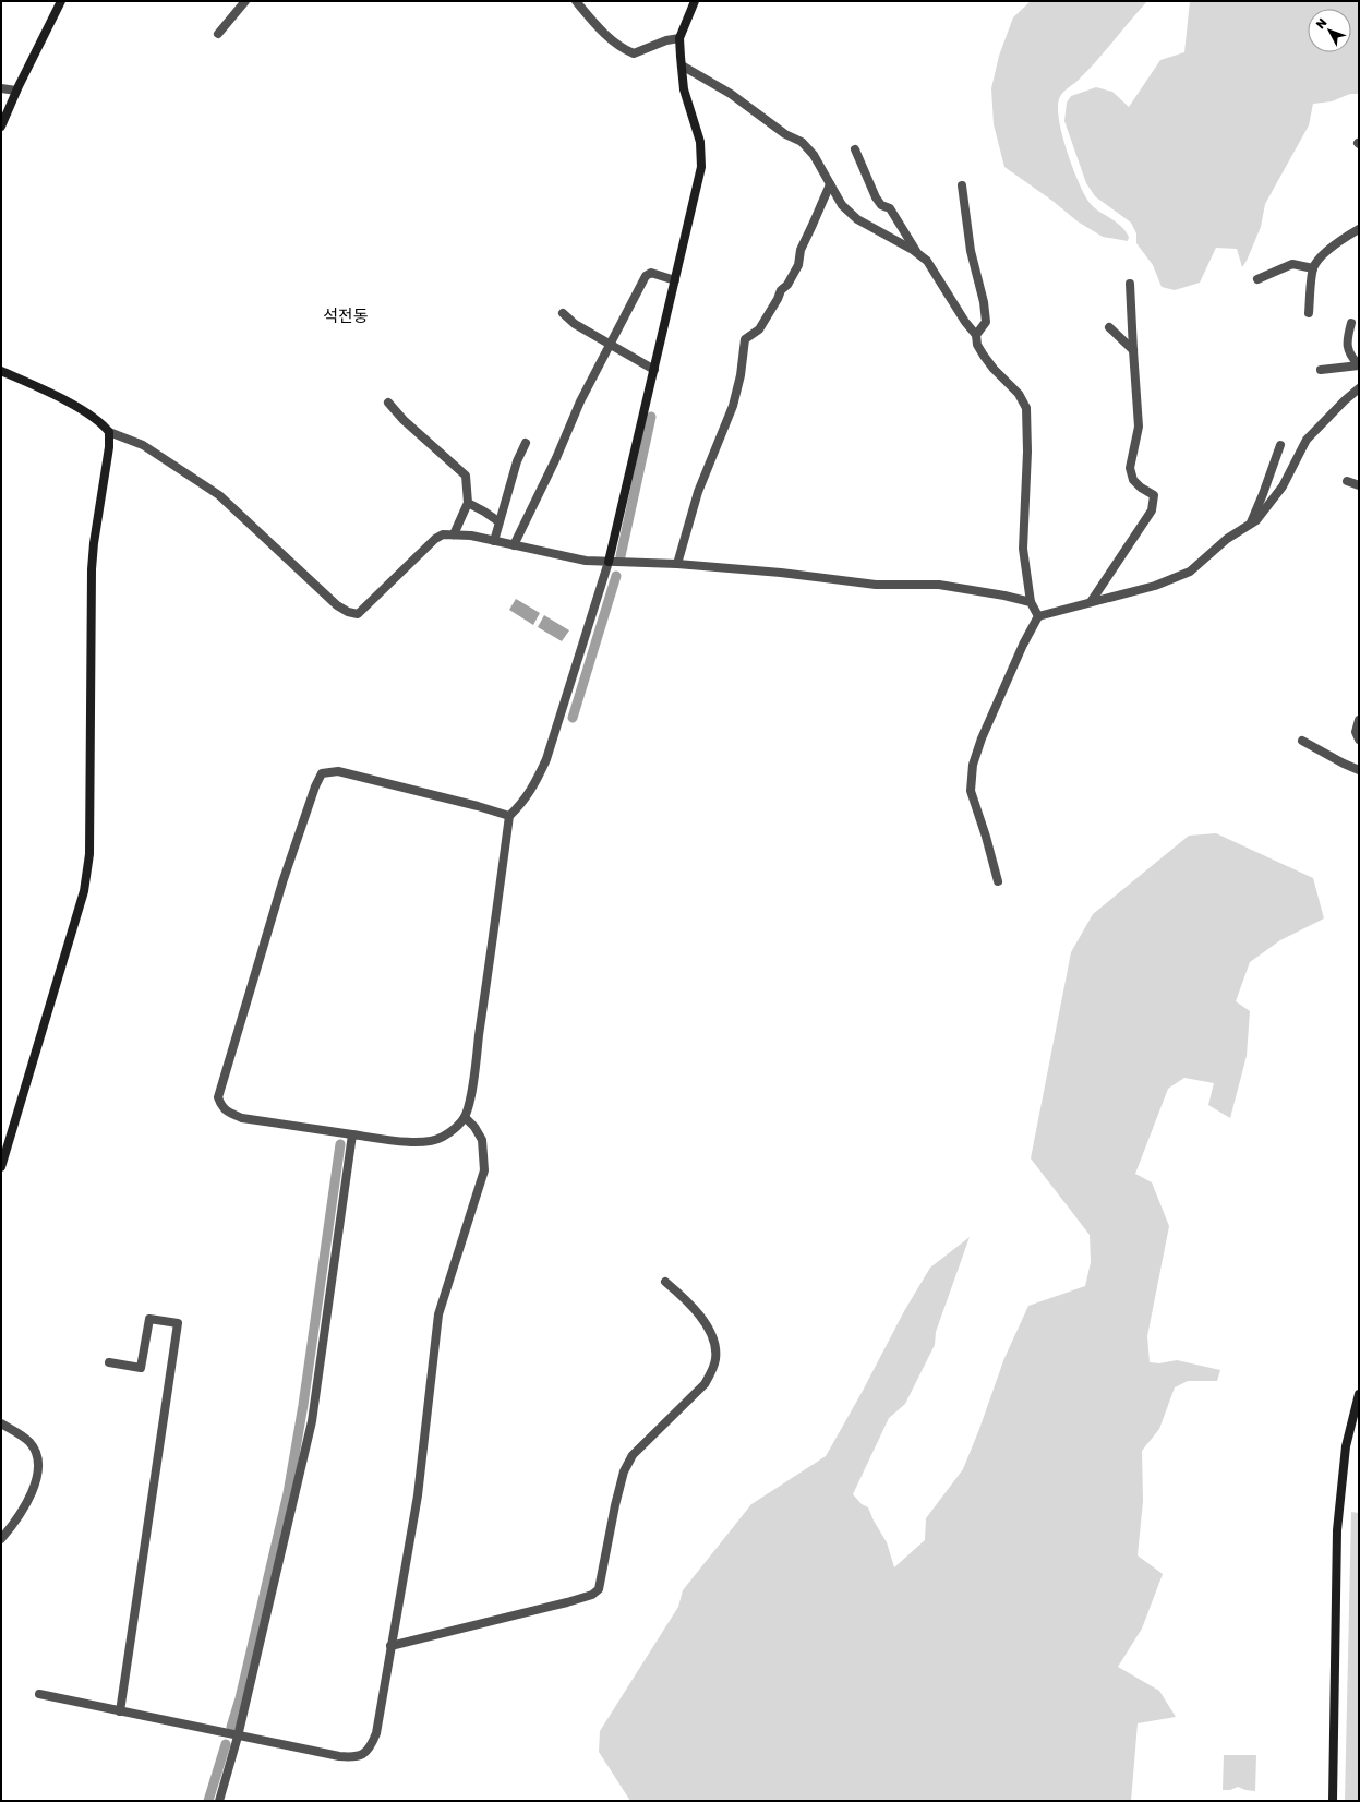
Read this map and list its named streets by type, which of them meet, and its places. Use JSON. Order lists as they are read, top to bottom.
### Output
{
  "districts": ["석전동"],
  "north": "top left"
}
